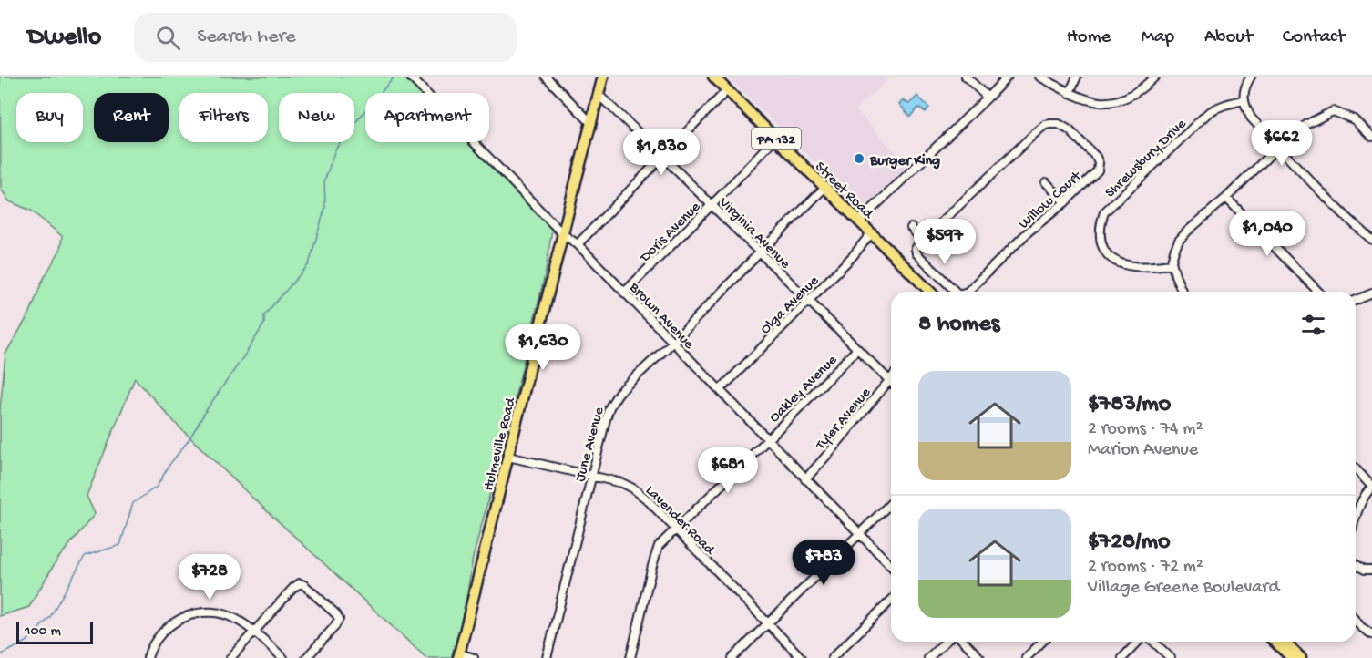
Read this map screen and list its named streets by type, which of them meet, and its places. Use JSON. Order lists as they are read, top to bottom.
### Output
{
  "streets": {
    "main road": ["PA 132", "Street Road", "Hulmeville Road"],
    "street": [
      "Shrewsbury Drive",
      "Willow Court",
      "Doris Avenue",
      "Virginia Avenue",
      "Olga Avenue",
      "Brown Avenue",
      "Oakley Avenue",
      "Tyler Avenue",
      "June Avenue",
      "Lavender Road"
    ]
  },
  "crossings": [
    ["Street Road", "Doris Avenue"],
    ["Street Road", "Olga Avenue"],
    ["Street Road", "June Avenue"],
    ["Doris Avenue", "Virginia Avenue"],
    ["Doris Avenue", "Brown Avenue"],
    ["Virginia Avenue", "Olga Avenue"],
    ["Virginia Avenue", "Oakley Avenue"],
    ["Virginia Avenue", "Tyler Avenue"],
    ["Virginia Avenue", "Hulmeville Road"],
    ["Virginia Avenue", "June Avenue"],
    ["Olga Avenue", "Brown Avenue"],
    ["Brown Avenue", "Oakley Avenue"],
    ["Brown Avenue", "Tyler Avenue"],
    ["Brown Avenue", "Hulmeville Road"],
    ["Brown Avenue", "June Avenue"],
    ["Oakley Avenue", "Lavender Road"],
    ["Hulmeville Road", "Lavender Road"],
    ["June Avenue", "Lavender Road"]
  ],
  "places": ["Burger King"],
  "scale_bar": "100 m",
  "page": {
    "header": "Dwello",
    "search": "Search here",
    "nav": [
      "Home",
      "Map",
      "About",
      "Contact"
    ],
    "chip": [
      "Buy",
      "Rent",
      "Filters",
      "New",
      "Apartment"
    ],
    "price": [
      "$662",
      "$1,830",
      "$1,040",
      "$597",
      "$1,630",
      "$681",
      "$783",
      "$728"
    ],
    "heading": "8 homes",
    "list": [
      {
        "name": "$783/mo",
        "note": "2 rooms · 74 m² · Marion Avenue"
      },
      {
        "name": "$728/mo",
        "note": "2 rooms · 72 m² · Village Greene Boulevard"
      }
    ],
    "scale": "100 m"
  }
}
